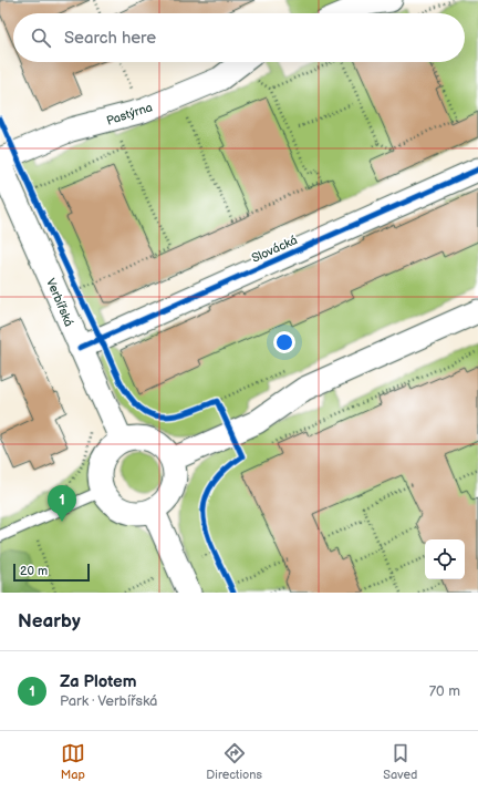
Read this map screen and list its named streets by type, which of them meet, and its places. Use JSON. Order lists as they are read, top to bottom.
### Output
{
  "streets": {
    "street": ["Pastýrna", "Slovácká", "Verbířská"]
  },
  "crossings": [
    ["Pastýrna", "Verbířská"],
    ["Slovácká", "Verbířská"]
  ],
  "scale_bar": "20 m",
  "page": {
    "search": "Search here",
    "pins": "1",
    "scale": "20 m",
    "heading": "Nearby",
    "list": [
      {
        "mark": "1",
        "name": "Za Plotem",
        "note": "Park · Verbířská",
        "value": "70 m"
      }
    ],
    "nav": ["Map", "Directions", "Saved"]
  }
}
